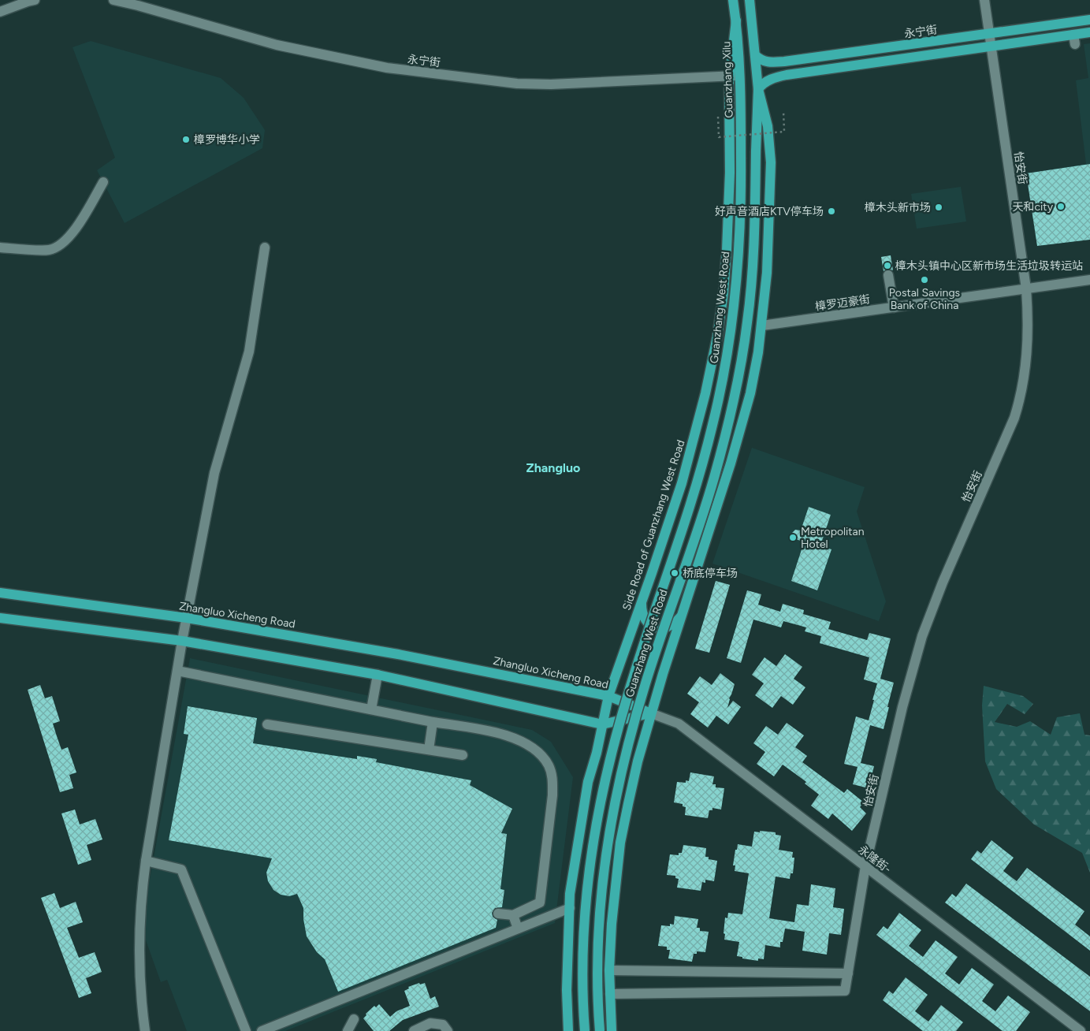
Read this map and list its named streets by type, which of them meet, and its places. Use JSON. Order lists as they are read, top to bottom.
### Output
{
  "streets": {
    "main road": [
      "永宁街",
      "Guanzhang Xilu",
      "Guanzhang West Road",
      "Side Road of Guanzhang West Road",
      "Zhangluo Xicheng Road"
    ],
    "street": ["怡安街", "樟罗迈豪街", "永隆街-"]
  },
  "crossings": [
    ["永宁街", "Guanzhang Xilu"],
    ["永宁街", "怡安街"],
    ["永宁街", "Side Road of Guanzhang West Road"],
    ["Guanzhang Xilu", "Guanzhang West Road"],
    ["Guanzhang Xilu", "Side Road of Guanzhang West Road"],
    ["怡安街", "樟罗迈豪街"],
    ["怡安街", "永隆街-"],
    ["Side Road of Guanzhang West Road", "Zhangluo Xicheng Road"],
    ["Zhangluo Xicheng Road", "永隆街-"]
  ],
  "districts": ["Zhangluo"],
  "places": [
    "樟罗博华小学",
    "天和city",
    "樟木头新市场",
    "好声音酒店KTV停车场",
    "樟木头镇中心区新市场生活垃圾转运站",
    "Postal Savings Bank of China",
    "Metropolitan Hotel",
    "桥底停车场"
  ]
}
